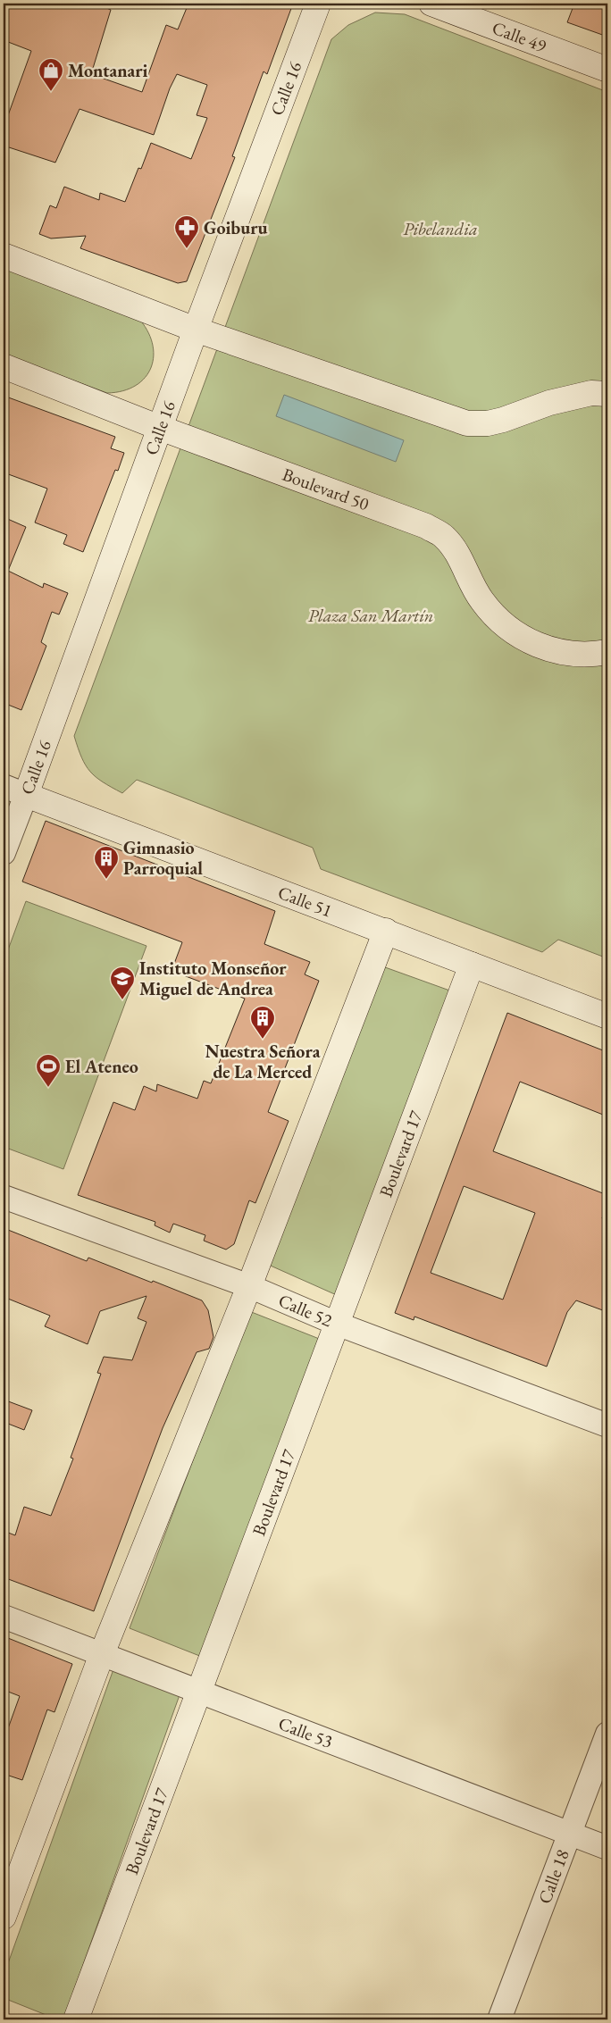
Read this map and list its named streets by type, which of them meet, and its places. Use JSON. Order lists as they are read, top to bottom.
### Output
{
  "streets": {
    "main road": [
      "Calle 49",
      "Calle 16",
      "Boulevard 50",
      "Calle 51",
      "Boulevard 17"
    ],
    "street": ["Calle 52", "Calle 53", "Calle 18"]
  },
  "crossings": [
    ["Calle 16", "Boulevard 50"],
    ["Calle 16", "Calle 51"],
    ["Calle 51", "Boulevard 17"],
    ["Boulevard 17", "Calle 52"],
    ["Boulevard 17", "Calle 53"],
    ["Calle 53", "Calle 18"]
  ],
  "parks": ["Pibelandia", "Plaza San Martín"],
  "places": {
    "shop": ["Montanari"],
    "pharmacy": ["Goiburu"],
    "building": ["Gimnasio Parroquial", "Nuestra Señora de La Merced"],
    "school or university": ["Instituto Monseñor Miguel de Andrea"],
    "sports": ["El Ateneo"]
  }
}
